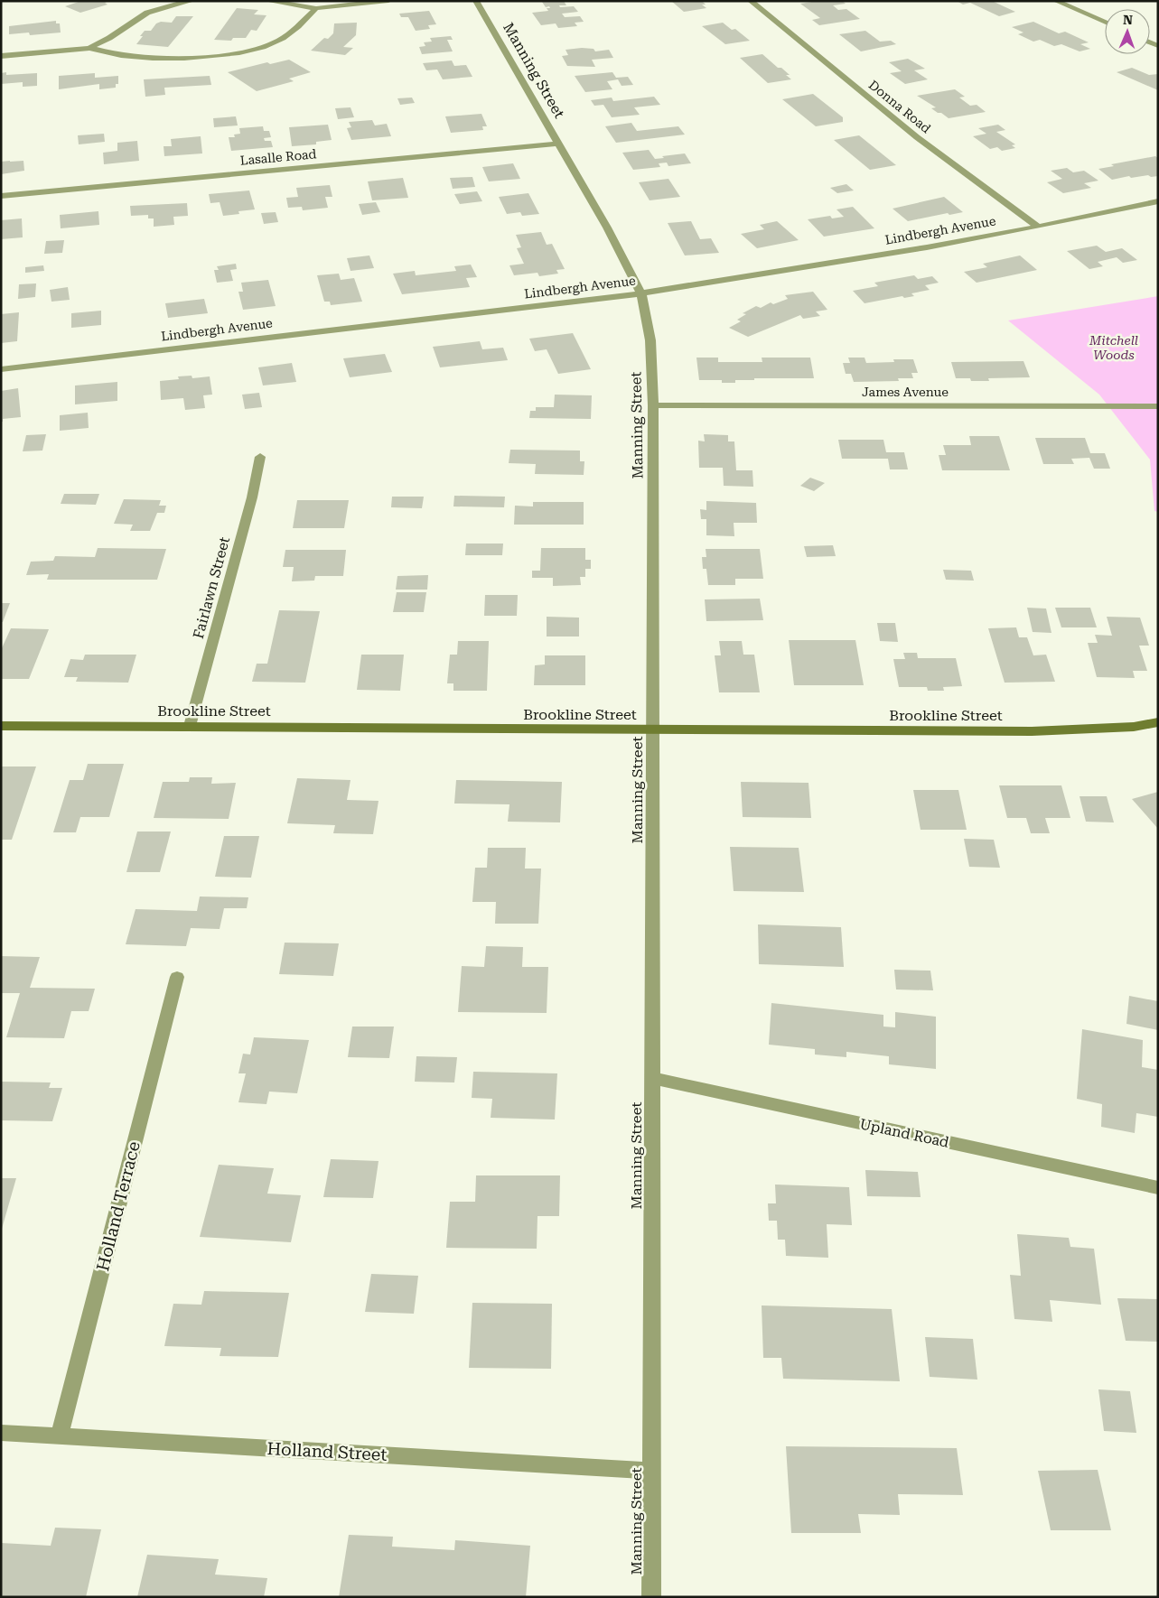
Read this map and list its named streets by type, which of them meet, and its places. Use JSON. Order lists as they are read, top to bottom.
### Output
{
  "streets": {
    "street": [
      "Manning Street",
      "Donna Road",
      "Lasalle Road",
      "Lindbergh Avenue",
      "James Avenue",
      "Fairlawn Street",
      "Brookline Street",
      "Upland Road",
      "Holland Terrace",
      "Holland Street"
    ]
  },
  "crossings": [
    ["Manning Street", "Lasalle Road"],
    ["Manning Street", "Lindbergh Avenue"],
    ["Manning Street", "James Avenue"],
    ["Manning Street", "Brookline Street"],
    ["Manning Street", "Upland Road"],
    ["Manning Street", "Holland Street"],
    ["Donna Road", "Lindbergh Avenue"],
    ["Fairlawn Street", "Brookline Street"],
    ["Holland Terrace", "Holland Street"]
  ],
  "parks": ["Mitchell Woods"],
  "north": "top"
}
